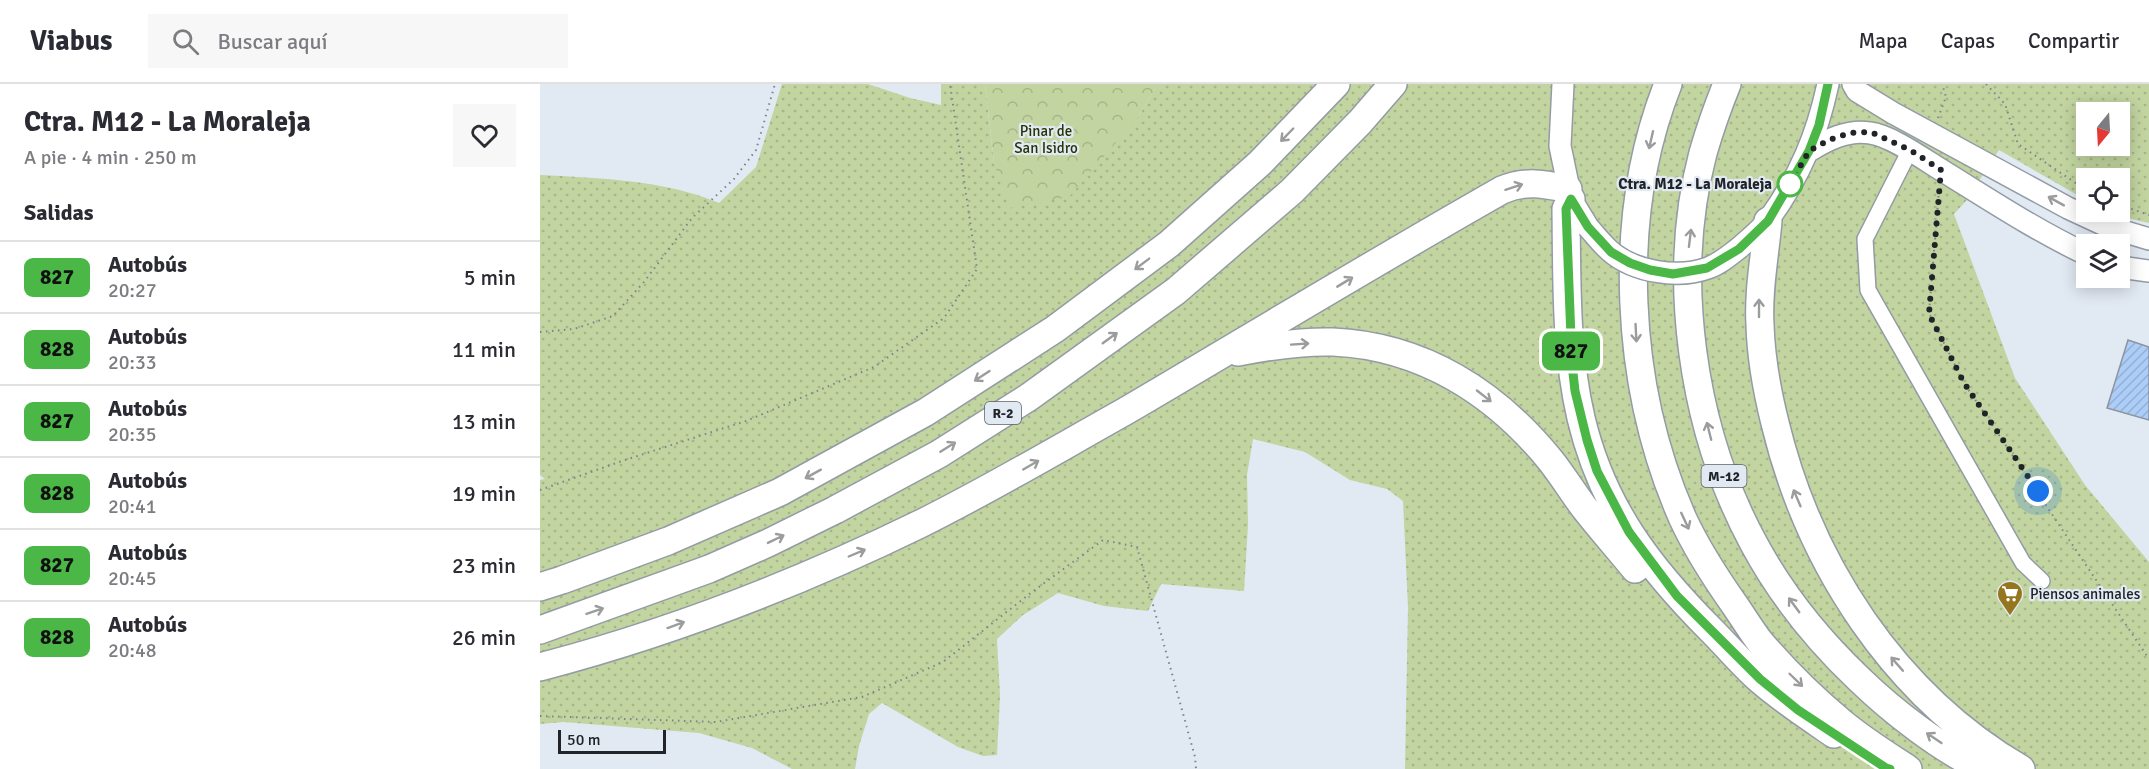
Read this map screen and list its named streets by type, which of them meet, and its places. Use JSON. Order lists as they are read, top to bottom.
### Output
{
  "streets": {
    "highway": ["R-2", "M-12"]
  },
  "parks": ["Pinar de San Isidro"],
  "places": {
    "other": ["Ctra. M12 - La Moraleja"],
    "supermarket": ["Piensos animales"]
  },
  "lines": ["bus line 827"],
  "scale_bar": "50 m",
  "north": "bottom",
  "page": {
    "header": "Viabus",
    "search": "Buscar aquí",
    "nav": ["Mapa", "Capas", "Compartir"],
    "heading": [
      ["Ctra. M12 - La Moraleja", "A pie · 4 min · 250 m"],
      "Salidas"
    ],
    "on_map": "827",
    "list": [
      {
        "mark": "827",
        "name": "Autobús",
        "note": "20:27",
        "value": "5 min"
      },
      {
        "mark": "828",
        "name": "Autobús",
        "note": "20:33",
        "value": "11 min"
      },
      {
        "mark": "827",
        "name": "Autobús",
        "note": "20:35",
        "value": "13 min"
      },
      {
        "mark": "828",
        "name": "Autobús",
        "note": "20:41",
        "value": "19 min"
      },
      {
        "mark": "827",
        "name": "Autobús",
        "note": "20:45",
        "value": "23 min"
      },
      {
        "mark": "828",
        "name": "Autobús",
        "note": "20:48",
        "value": "26 min"
      }
    ],
    "scale": "50 m"
  }
}
